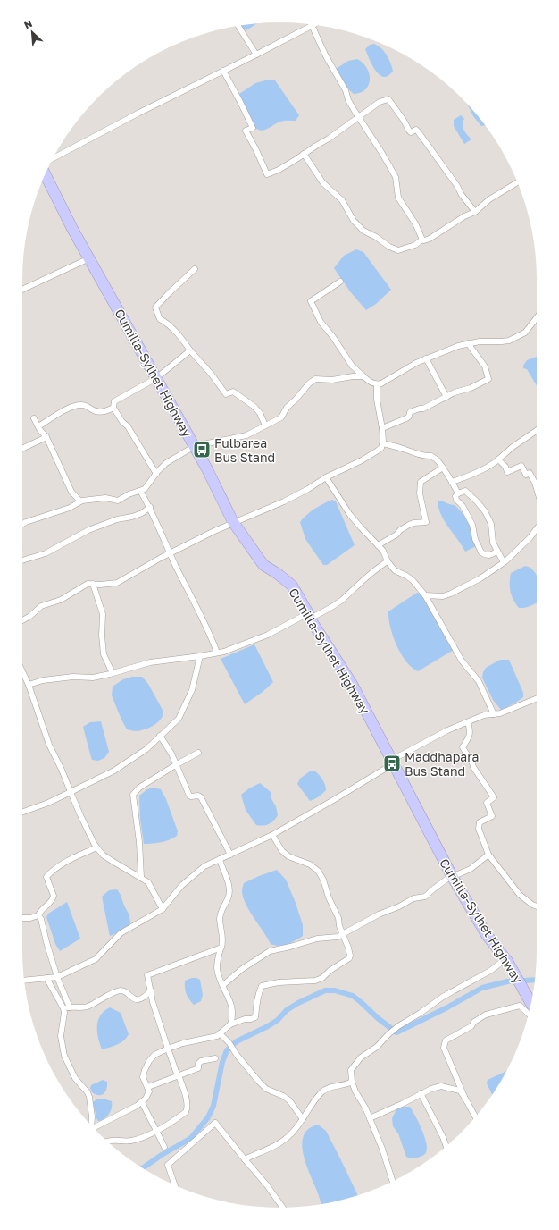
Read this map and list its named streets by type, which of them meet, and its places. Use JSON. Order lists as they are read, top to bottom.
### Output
{
  "streets": {
    "highway": ["Cumilla-Sylhet Highway"]
  },
  "places": {
    "bus stop": ["Fulbarea Bus Stand", "Maddhapara Bus Stand"]
  },
  "north": "top left"
}
